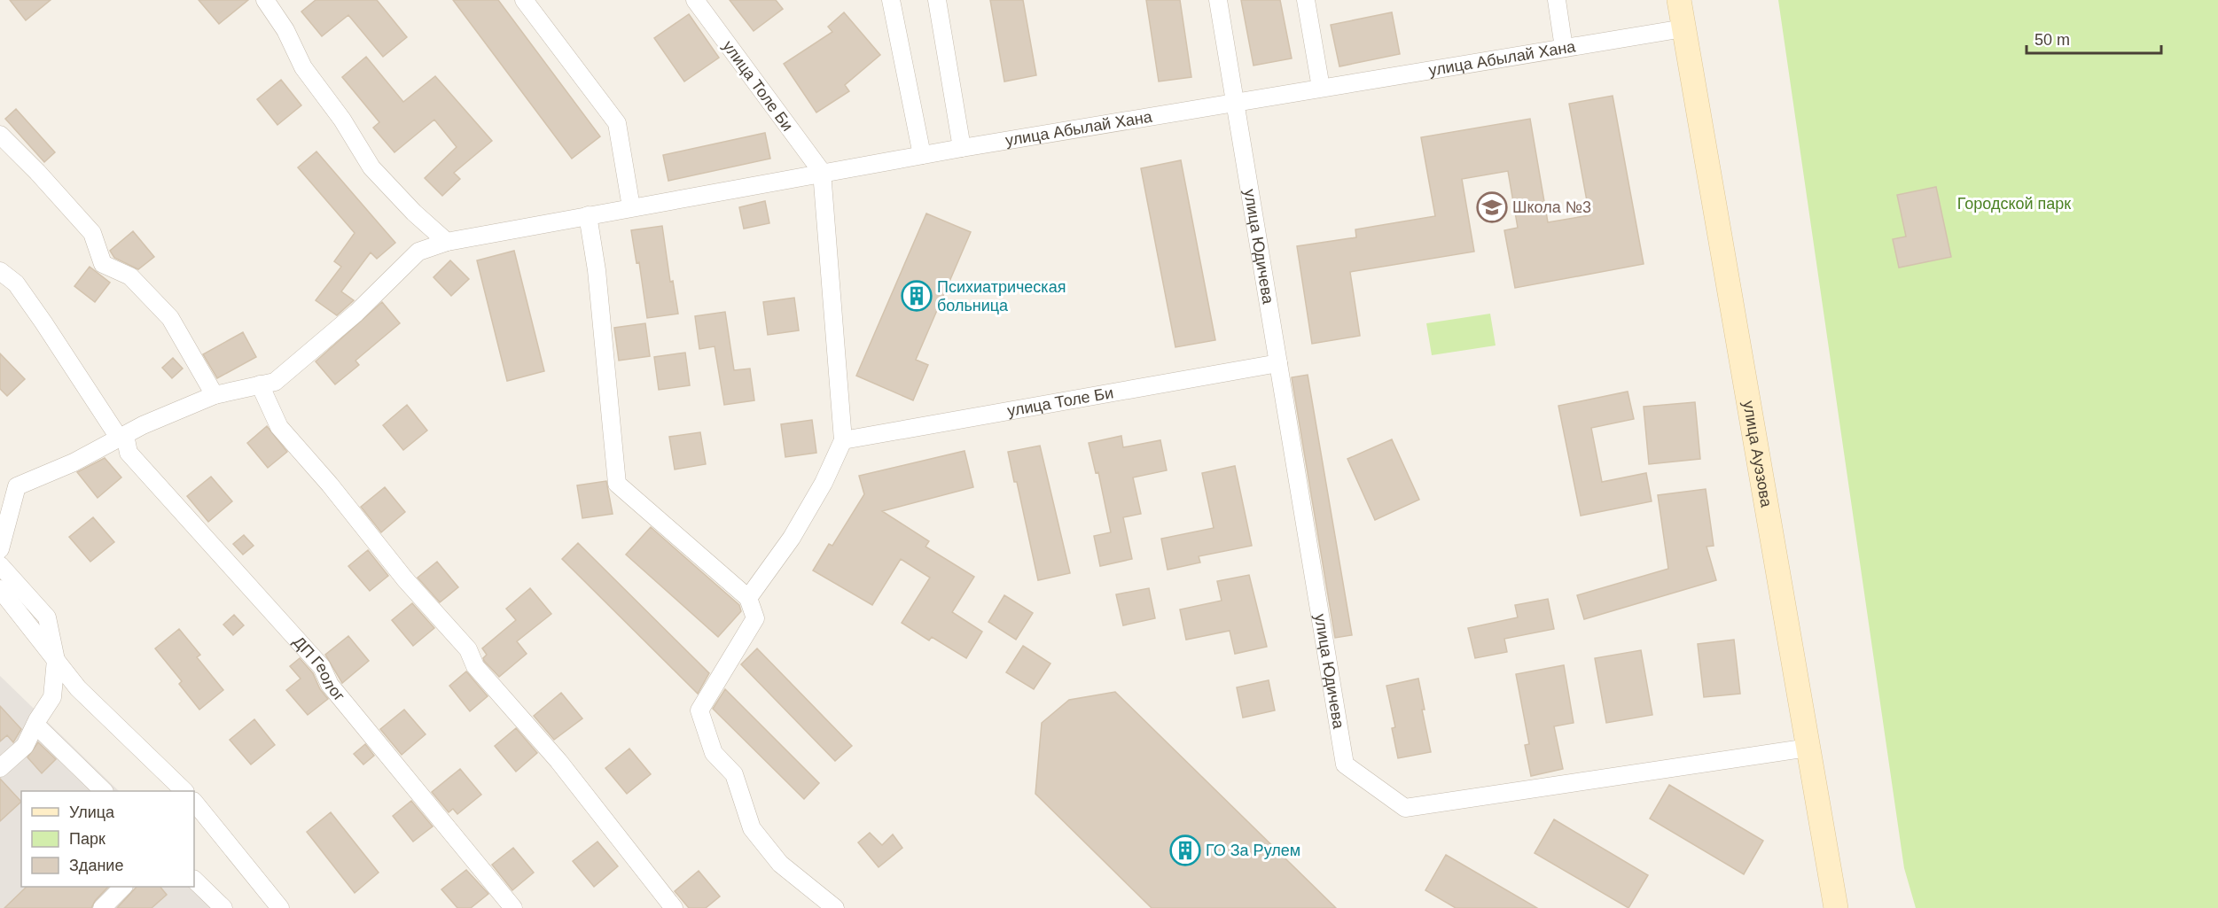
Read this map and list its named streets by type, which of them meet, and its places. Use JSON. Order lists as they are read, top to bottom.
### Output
{
  "streets": {
    "street": [
      "улица Абылай Хана",
      "улица Толе Би",
      "улица Юдичева",
      "улица Ауэзова",
      "ДП Геолог"
    ]
  },
  "crossings": [
    ["улица Абылай Хана", "улица Толе Би"],
    ["улица Абылай Хана", "улица Юдичева"],
    ["улица Абылай Хана", "улица Ауэзова"],
    ["улица Абылай Хана", "ДП Геолог"],
    ["улица Толе Би", "улица Юдичева"],
    ["улица Юдичева", "улица Ауэзова"]
  ],
  "parks": ["Городской парк"],
  "places": {
    "school or university": ["Школа №3"],
    "building": ["Психиатрическая больница", "ГО За Рулем"]
  },
  "legend": ["Улица", "Парк", "Здание"],
  "scale_bar": "50 m"
}
